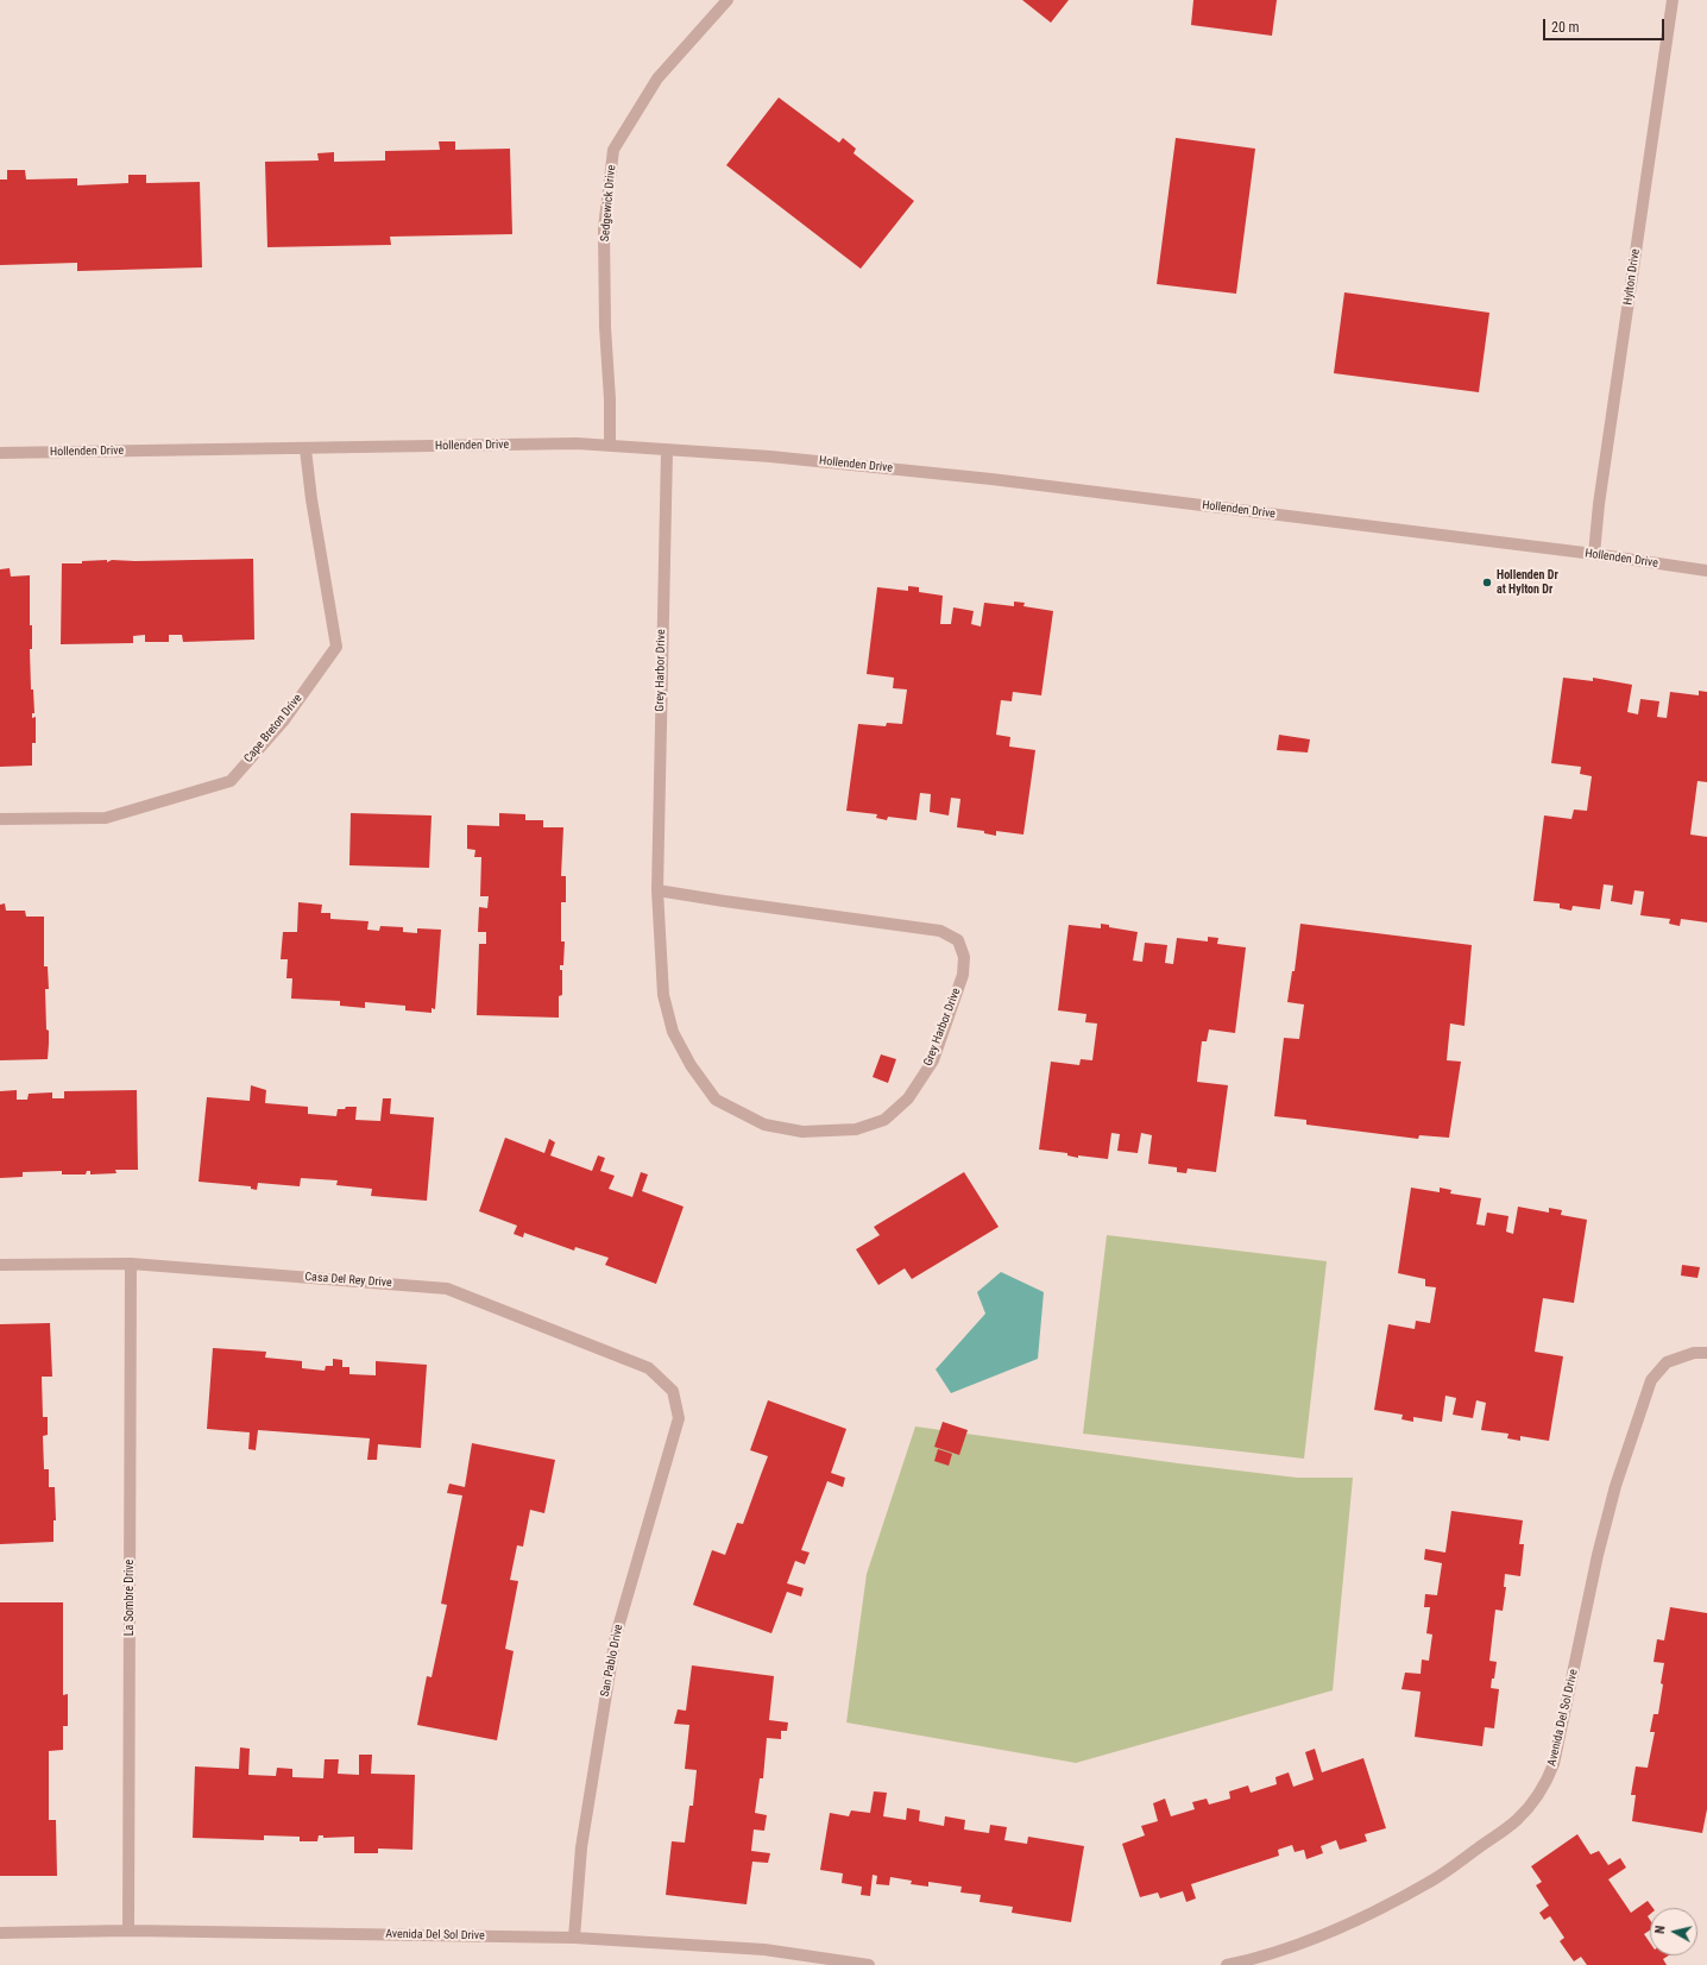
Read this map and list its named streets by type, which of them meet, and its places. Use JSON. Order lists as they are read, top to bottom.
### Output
{
  "streets": {
    "street": [
      "Sedgewick Drive",
      "Hylton Drive",
      "Hollenden Drive",
      "Grey Harbor Drive",
      "Cape Breton Drive",
      "Casa Del Rey Drive",
      "La Sombre Drive",
      "San Pablo Drive",
      "Avenida Del Sol Drive"
    ]
  },
  "crossings": [
    ["Sedgewick Drive", "Hollenden Drive"],
    ["Hylton Drive", "Hollenden Drive"],
    ["Hollenden Drive", "Grey Harbor Drive"],
    ["Hollenden Drive", "Cape Breton Drive"],
    ["Casa Del Rey Drive", "La Sombre Drive"],
    ["Casa Del Rey Drive", "San Pablo Drive"],
    ["La Sombre Drive", "Avenida Del Sol Drive"],
    ["San Pablo Drive", "Avenida Del Sol Drive"]
  ],
  "places": ["Hollenden Dr at Hylton Dr"],
  "scale_bar": "20 m",
  "north": "left"
}
